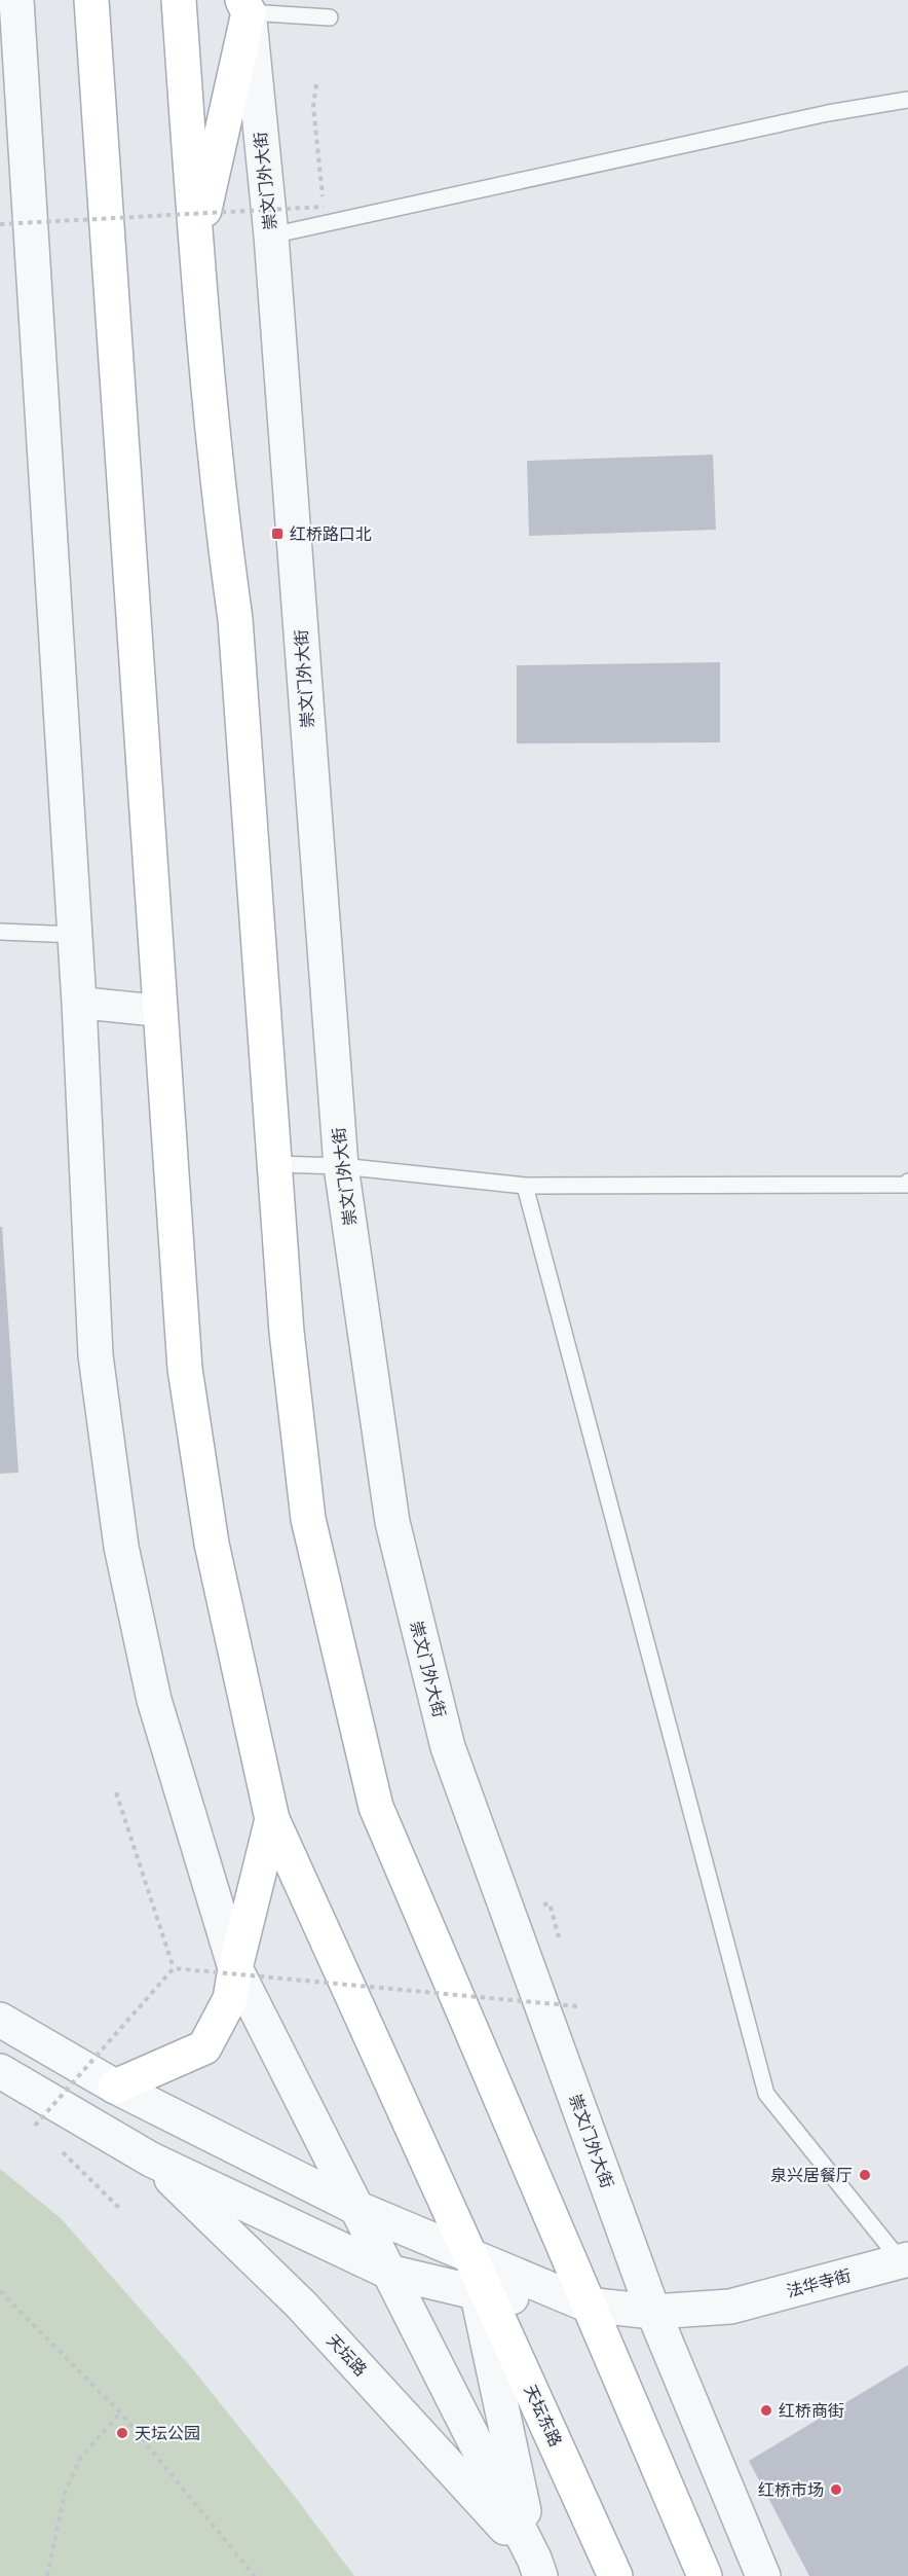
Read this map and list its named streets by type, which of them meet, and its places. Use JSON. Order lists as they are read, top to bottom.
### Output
{
  "streets": {
    "main road": ["天坛东路"],
    "street": ["崇文门外大街", "法华寺街", "天坛路"]
  },
  "crossings": [
    ["崇文门外大街", "法华寺街"],
    ["崇文门外大街", "天坛路"],
    ["法华寺街", "天坛路"],
    ["天坛路", "天坛东路"]
  ],
  "places": {
    "transit": ["红桥路口北"],
    "other": [
      "泉兴居餐厅",
      "红桥商街",
      "天坛公园",
      "红桥市场"
    ]
  }
}
